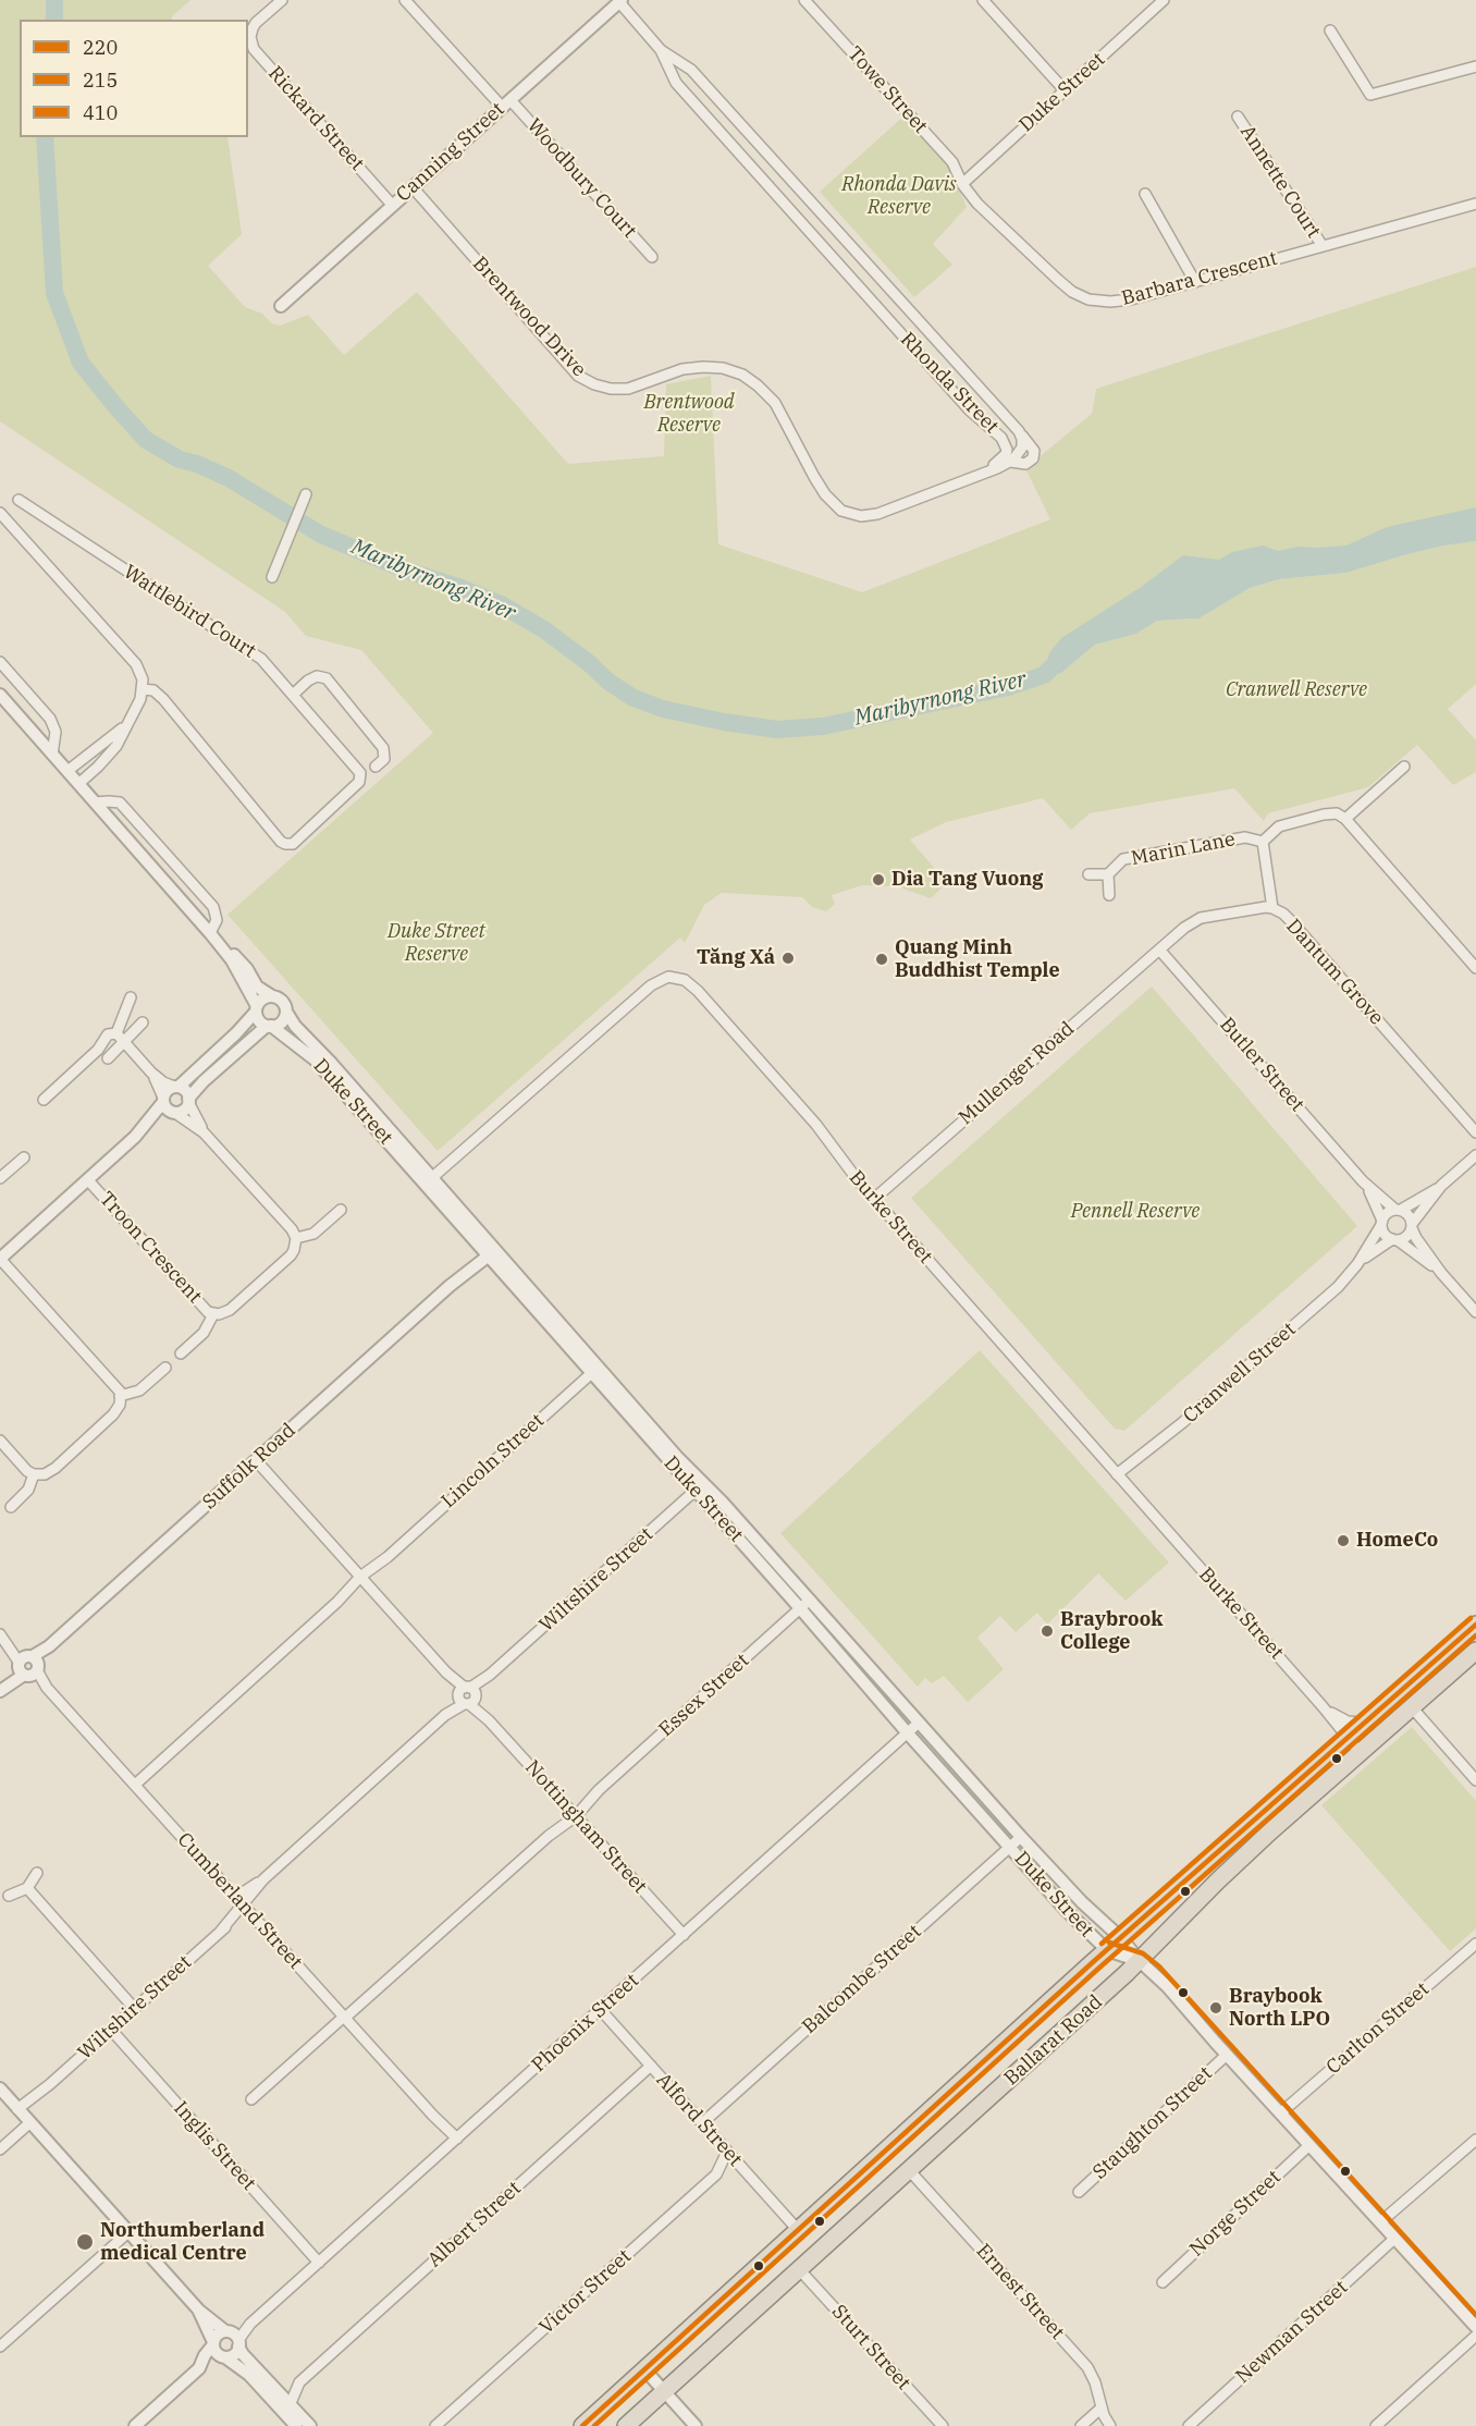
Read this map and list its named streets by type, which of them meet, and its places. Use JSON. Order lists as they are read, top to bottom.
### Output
{
  "streets": {
    "highway": ["Ballarat Road"],
    "street": [
      "Towe Street",
      "Duke Street",
      "Rickard Street",
      "Canning Street",
      "Woodbury Court",
      "Annette Court",
      "Barbara Crescent",
      "Brentwood Drive",
      "Rhonda Street",
      "Wattlebird Court",
      "Marin Lane",
      "Dantum Grove",
      "Butler Street",
      "Mullenger Road",
      "Burke Street",
      "Troon Crescent",
      "Cranwell Street",
      "Lincoln Street",
      "Suffolk Road",
      "Wiltshire Street",
      "Essex Street",
      "Nottingham Street",
      "Cumberland Street",
      "Balcombe Street",
      "Phoenix Street",
      "Carlton Street",
      "Alford Street",
      "Staughton Street",
      "Inglis Street",
      "Norge Street",
      "Albert Street",
      "Victor Street",
      "Ernest Street",
      "Newman Street",
      "Sturt Street"
    ]
  },
  "crossings": [
    ["Towe Street", "Duke Street"],
    ["Towe Street", "Barbara Crescent"],
    ["Duke Street", "Barbara Crescent"],
    ["Duke Street", "Burke Street"],
    ["Duke Street", "Lincoln Street"],
    ["Duke Street", "Suffolk Road"],
    ["Duke Street", "Wiltshire Street"],
    ["Duke Street", "Essex Street"],
    ["Duke Street", "Balcombe Street"],
    ["Duke Street", "Phoenix Street"],
    ["Duke Street", "Carlton Street"],
    ["Duke Street", "Ballarat Road"],
    ["Duke Street", "Staughton Street"],
    ["Duke Street", "Norge Street"],
    ["Duke Street", "Newman Street"],
    ["Rickard Street", "Canning Street"],
    ["Canning Street", "Woodbury Court"],
    ["Canning Street", "Brentwood Drive"],
    ["Canning Street", "Rhonda Street"],
    ["Annette Court", "Barbara Crescent"],
    ["Brentwood Drive", "Rhonda Street"],
    ["Dantum Grove", "Butler Street"],
    ["Dantum Grove", "Mullenger Road"],
    ["Butler Street", "Mullenger Road"],
    ["Butler Street", "Cranwell Street"],
    ["Mullenger Road", "Burke Street"],
    ["Burke Street", "Cranwell Street"],
    ["Burke Street", "Ballarat Road"],
    ["Lincoln Street", "Nottingham Street"],
    ["Lincoln Street", "Cumberland Street"],
    ["Suffolk Road", "Nottingham Street"],
    ["Suffolk Road", "Cumberland Street"],
    ["Wiltshire Street", "Nottingham Street"],
    ["Wiltshire Street", "Cumberland Street"],
    ["Wiltshire Street", "Inglis Street"],
    ["Essex Street", "Nottingham Street"],
    ["Essex Street", "Cumberland Street"],
    ["Nottingham Street", "Phoenix Street"],
    ["Cumberland Street", "Phoenix Street"],
    ["Balcombe Street", "Alford Street"],
    ["Phoenix Street", "Alford Street"],
    ["Phoenix Street", "Inglis Street"],
    ["Ballarat Road", "Alford Street"],
    ["Ballarat Road", "Ernest Street"],
    ["Ballarat Road", "Sturt Street"],
    ["Alford Street", "Albert Street"],
    ["Alford Street", "Victor Street"]
  ],
  "water": ["Maribyrnong River"],
  "parks": [
    "Rhonda Davis Reserve",
    "Brentwood Reserve",
    "Cranwell Reserve",
    "Duke Street Reserve",
    "Pennell Reserve"
  ],
  "places": [
    "Dia Tang Vuong",
    "Tăng Xá",
    "Quang Minh Buddhist Temple",
    "HomeCo",
    "Braybrook College",
    "Braybook North LPO",
    "Northumberland medical Centre"
  ],
  "lines": ["transit line 410", "transit line 220", "transit line 215"],
  "legend": ["220", "215", "410"]
}
